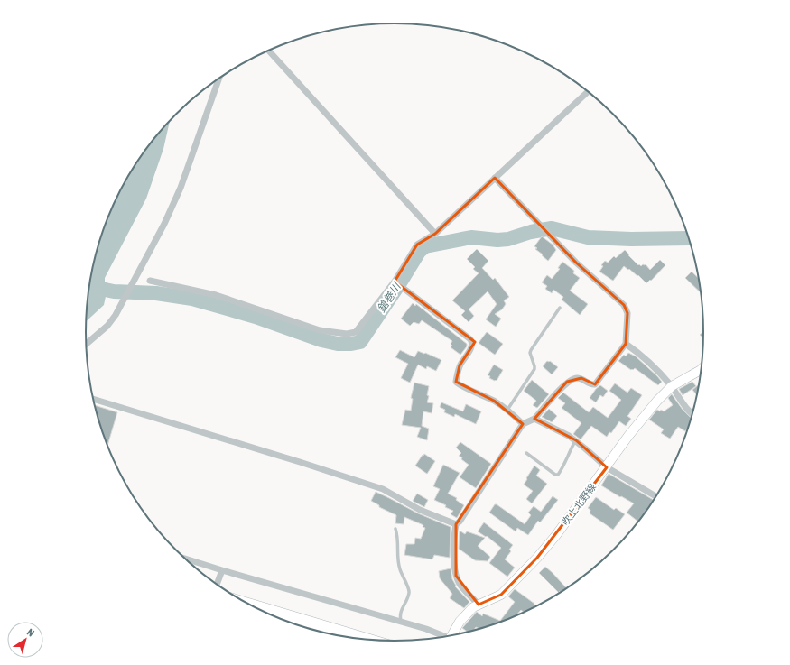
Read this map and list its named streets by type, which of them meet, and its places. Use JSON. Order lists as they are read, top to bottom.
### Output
{
  "streets": {
    "main road": ["吹上北野線"]
  },
  "water": ["鎗巻川"],
  "north": "top right"
}
